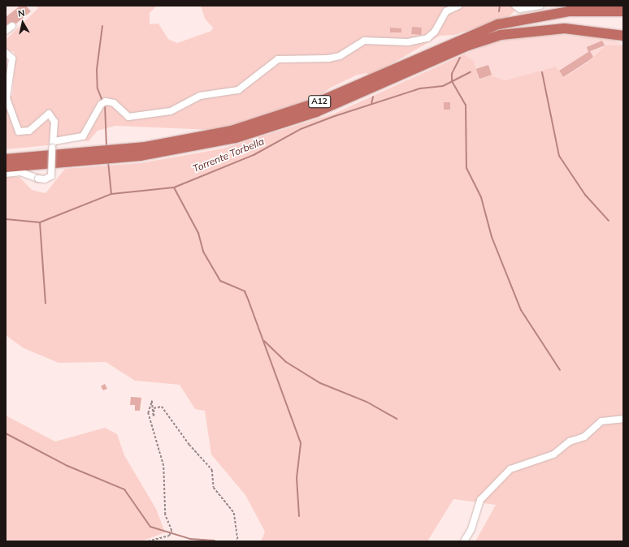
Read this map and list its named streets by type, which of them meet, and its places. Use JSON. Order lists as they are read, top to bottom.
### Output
{
  "streets": {
    "highway": ["A12"]
  },
  "water": ["Torrente Torbella"],
  "north": "top"
}
